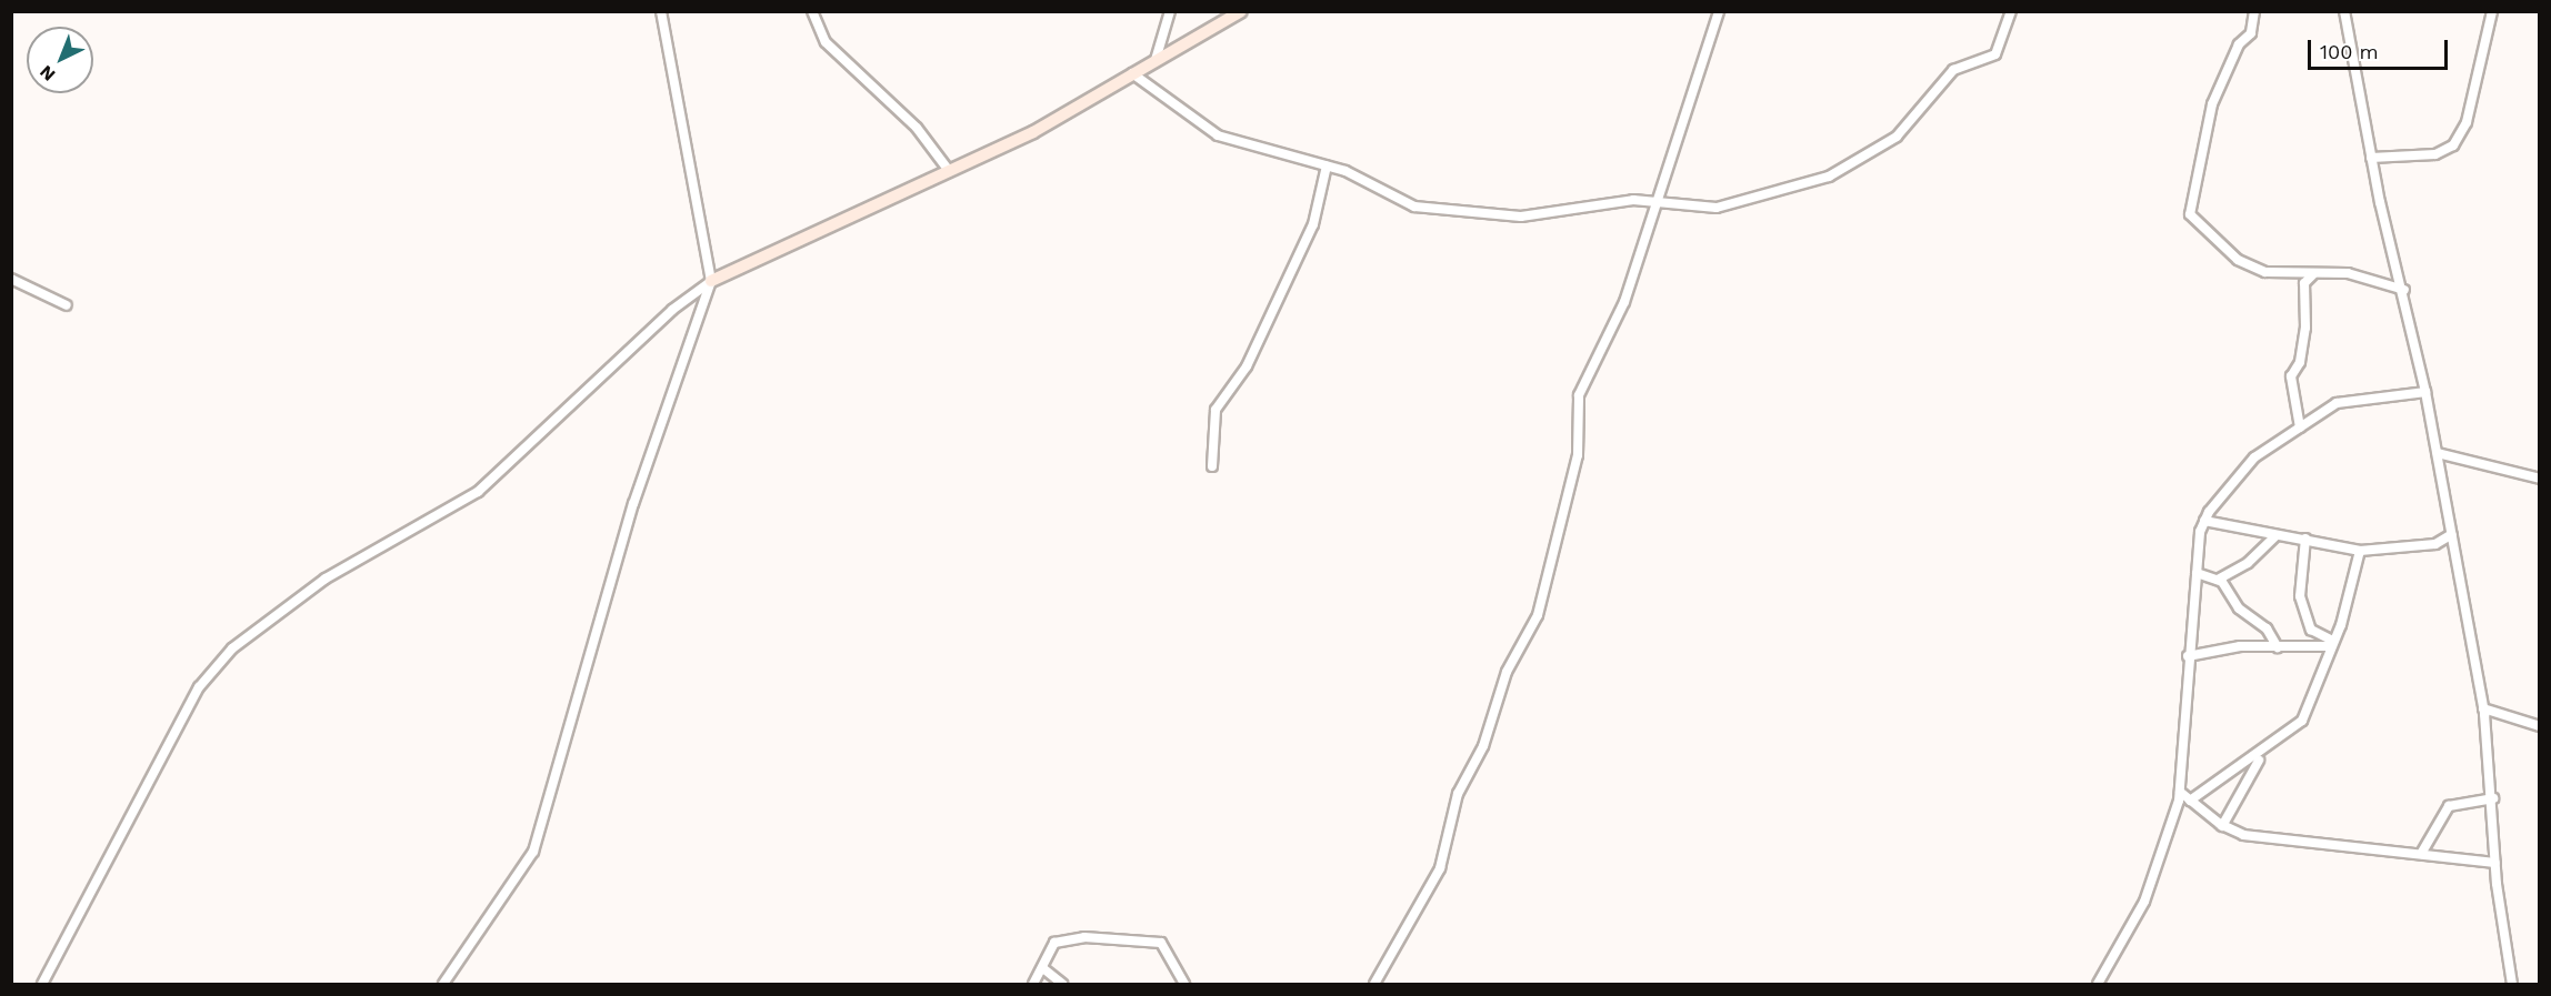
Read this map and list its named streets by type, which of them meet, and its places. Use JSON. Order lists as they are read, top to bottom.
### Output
{
  "scale_bar": "100 m",
  "north": "bottom left"
}
